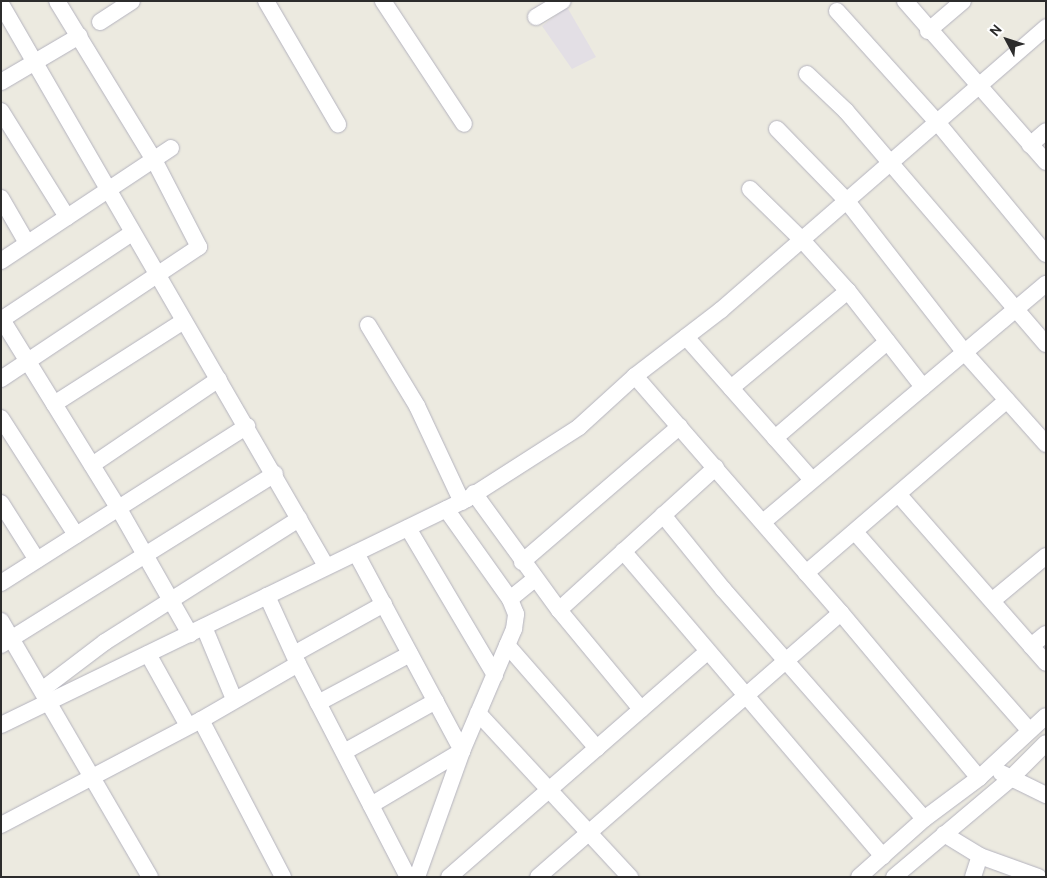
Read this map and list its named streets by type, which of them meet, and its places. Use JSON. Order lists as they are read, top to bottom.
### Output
{
  "north": "top left"
}
